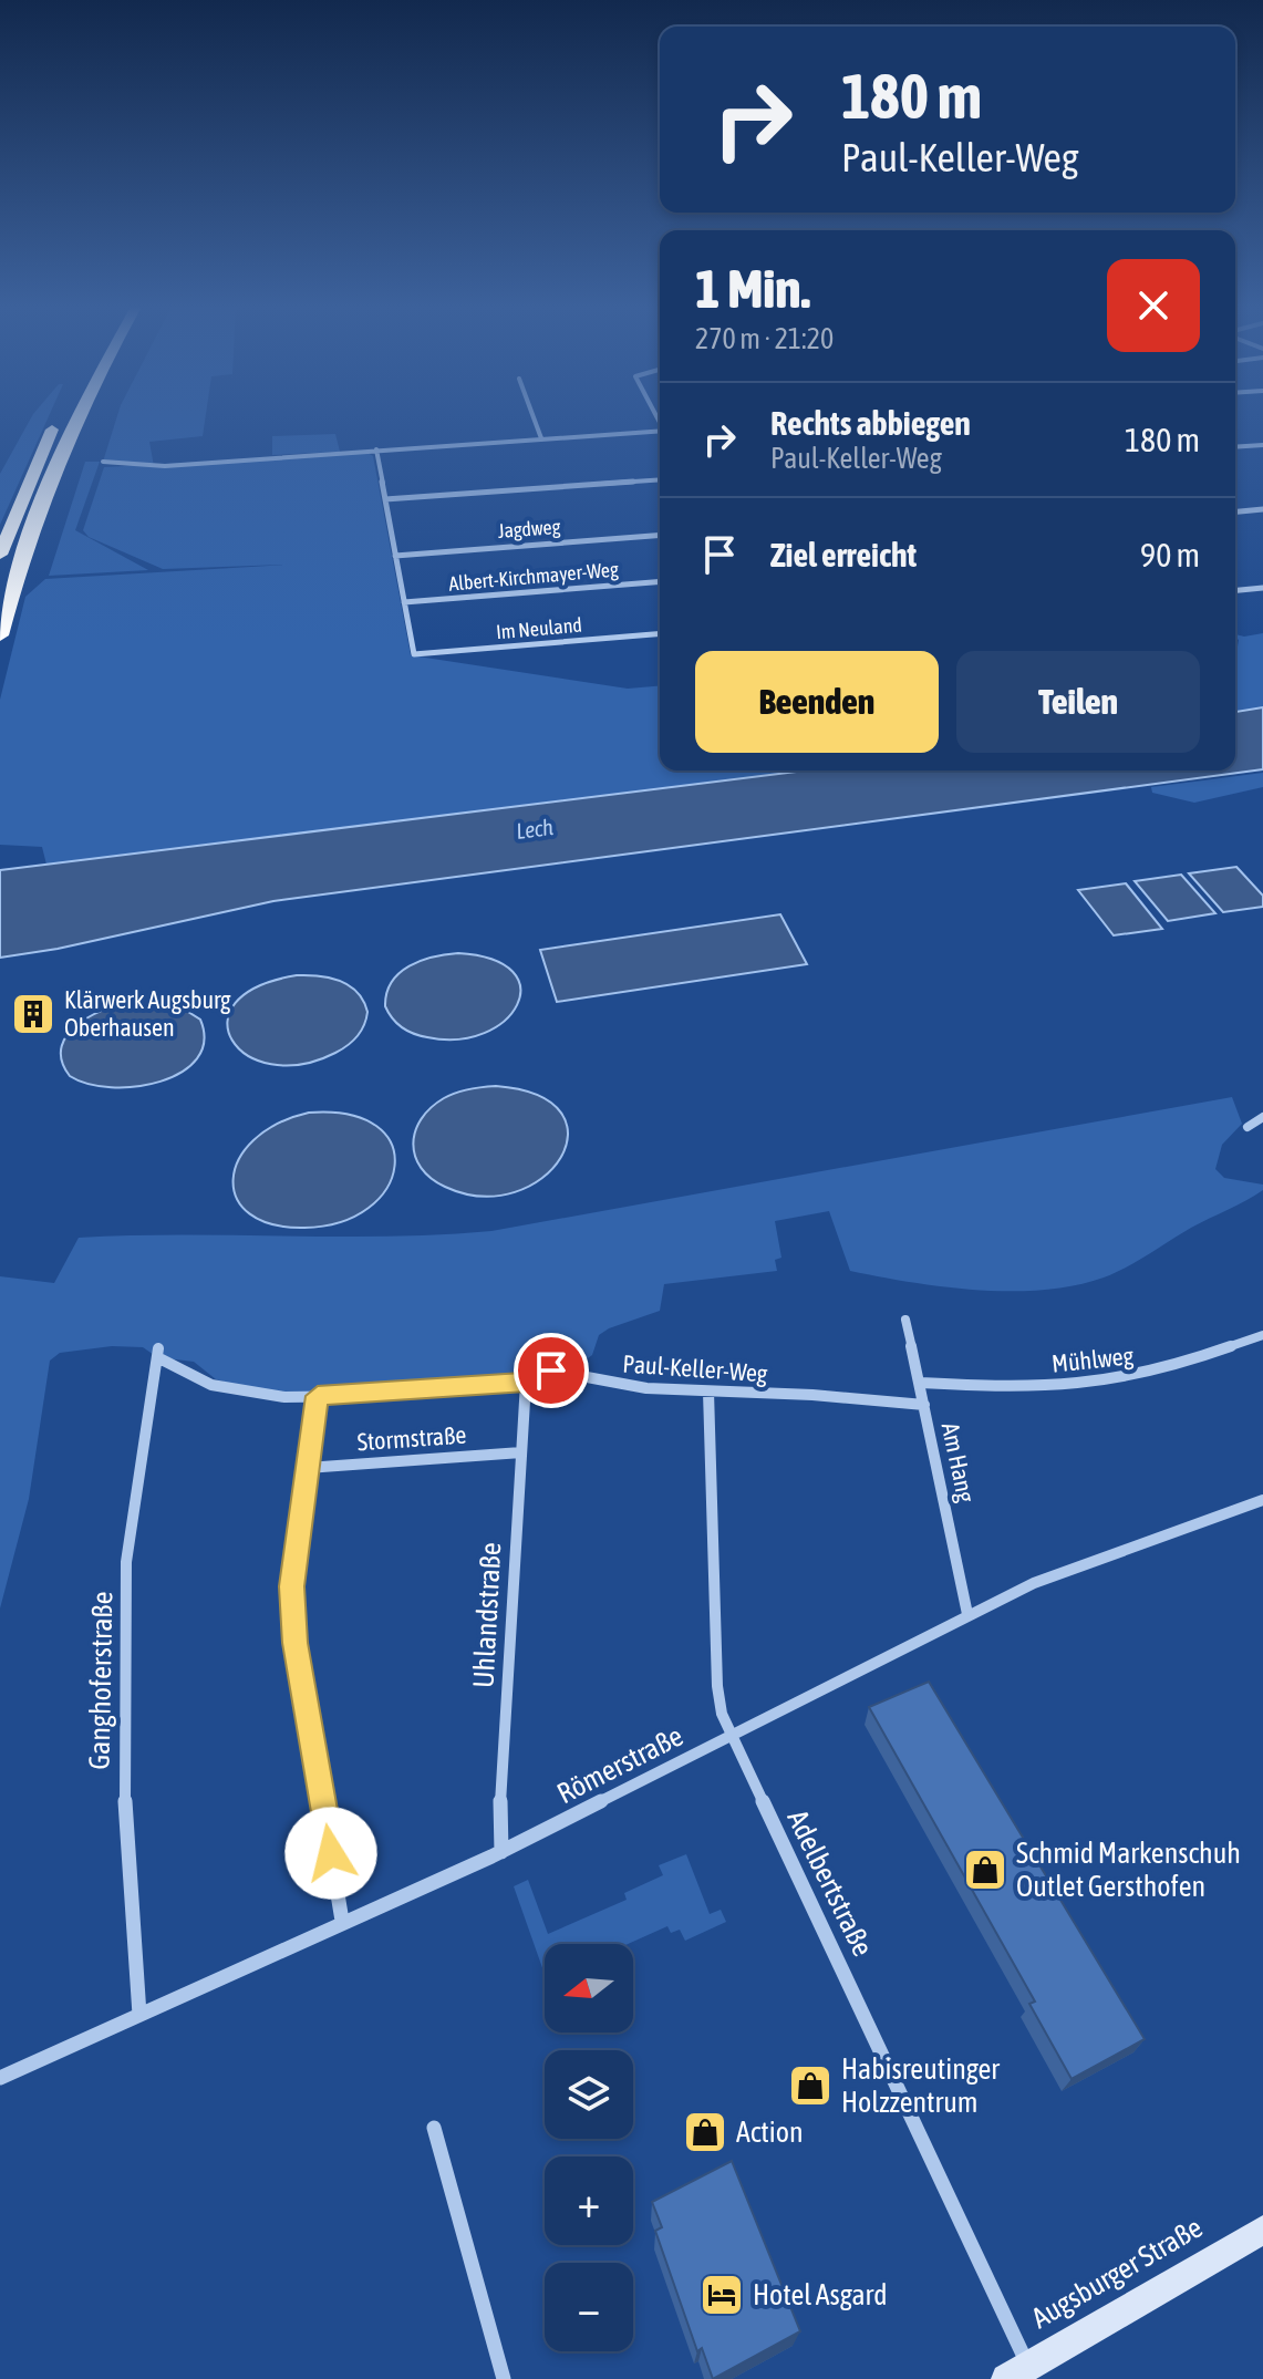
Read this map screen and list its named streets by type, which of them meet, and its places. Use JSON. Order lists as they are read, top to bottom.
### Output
{
  "streets": {
    "main road": ["Augsburger Straße"],
    "street": [
      "Jagdweg",
      "Albert-Kirchmayer-Weg",
      "Im Neuland",
      "Mühlweg",
      "Paul-Keller-Weg",
      "Stormstraße",
      "Am Hang",
      "Uhlandstraße",
      "Ganghoferstraße",
      "Römerstraße",
      "Adelbertstraße"
    ]
  },
  "crossings": [
    ["Albert-Kirchmayer-Weg", "Im Neuland"],
    ["Mühlweg", "Am Hang"],
    ["Paul-Keller-Weg", "Am Hang"],
    ["Paul-Keller-Weg", "Uhlandstraße"],
    ["Paul-Keller-Weg", "Ganghoferstraße"],
    ["Paul-Keller-Weg", "Adelbertstraße"],
    ["Stormstraße", "Uhlandstraße"],
    ["Am Hang", "Römerstraße"],
    ["Uhlandstraße", "Römerstraße"],
    ["Ganghoferstraße", "Römerstraße"],
    ["Römerstraße", "Adelbertstraße"],
    ["Adelbertstraße", "Augsburger Straße"]
  ],
  "water": ["Lech"],
  "places": {
    "building": ["Klärwerk Augsburg Oberhausen"],
    "shop": ["Schmid Markenschuh Outlet Gersthofen", "Habisreutinger Holzzentrum", "Action"],
    "hotel": ["Hotel Asgard"]
  },
  "north": "left",
  "page": {
    "turn": ["180 m", "Paul-Keller-Weg"],
    "heading": ["1 Min.", "270 m · 21:20"],
    "list": [
      {
        "name": "Rechts abbiegen",
        "note": "Paul-Keller-Weg",
        "value": "180 m"
      },
      {
        "name": "Ziel erreicht",
        "value": "90 m"
      }
    ],
    "buttons": ["Beenden", "Teilen"],
    "map_buttons": ["+", "−"]
  }
}
